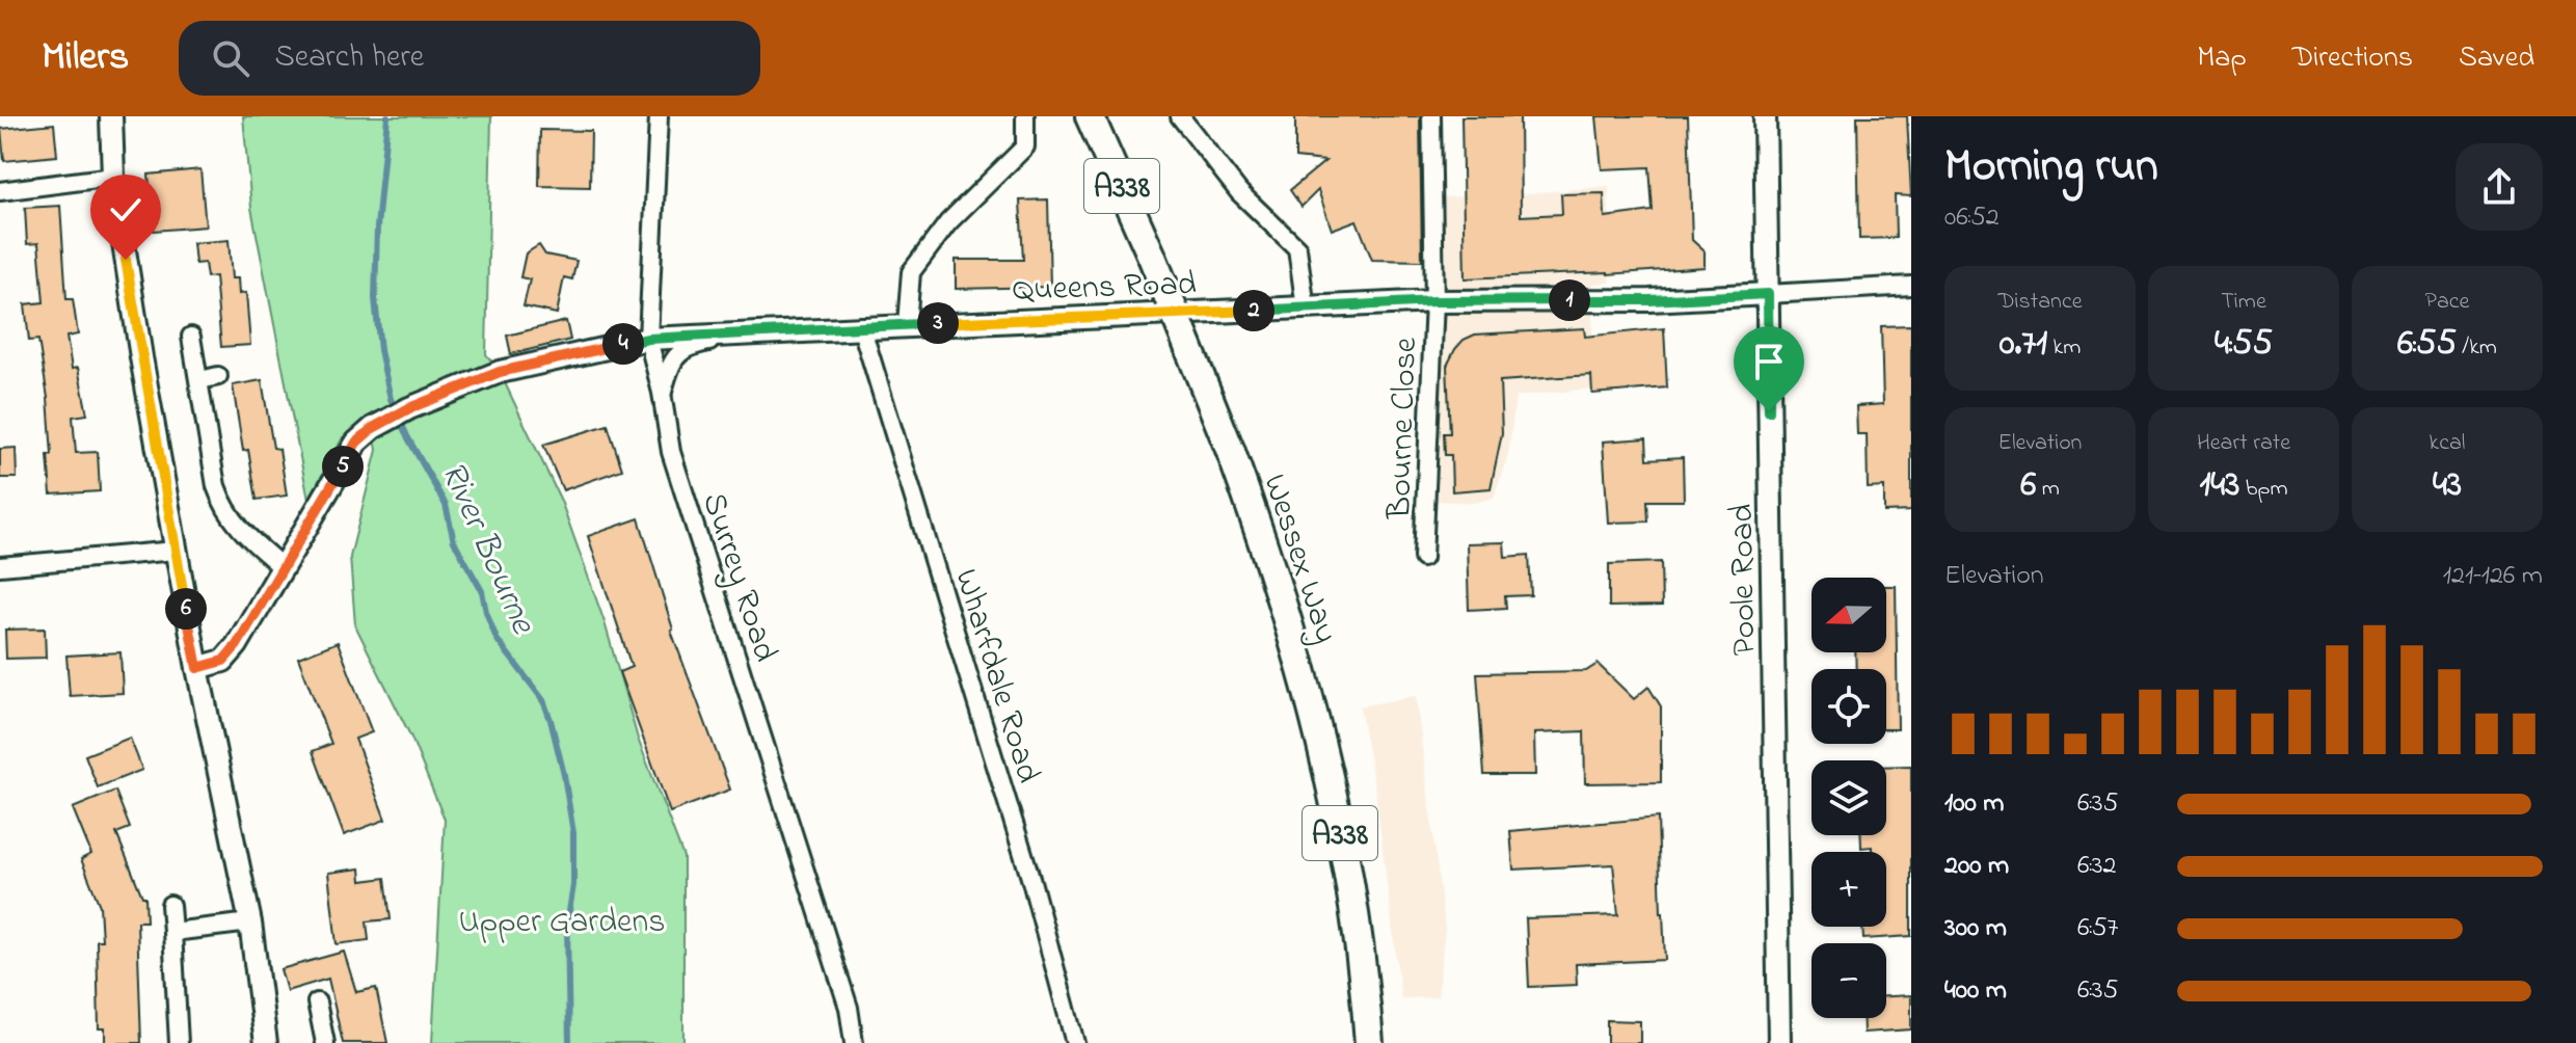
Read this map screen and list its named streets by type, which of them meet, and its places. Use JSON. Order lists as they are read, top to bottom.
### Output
{
  "streets": {
    "highway": ["A338", "Wessex Way"],
    "street": [
      "Queens Road",
      "Bourne Close",
      "Surrey Road",
      "Poole Road",
      "Wharfdale Road"
    ]
  },
  "crossings": [
    ["Queens Road", "Bourne Close"],
    ["Queens Road", "Surrey Road"],
    ["Queens Road", "Poole Road"],
    ["Queens Road", "Wharfdale Road"]
  ],
  "water": ["River Bourne"],
  "parks": ["Upper Gardens"],
  "north": "left",
  "page": {
    "header": "Milers",
    "search": "Search here",
    "nav": ["Map", "Directions", "Saved"],
    "heading": ["Morning run", "06:52"],
    "stats": [
      ["Distance", "0.71 km"],
      ["Time", "4:55"],
      ["Pace", "6:55 /km"],
      ["Elevation", "6 m"],
      ["Heart rate", "143 bpm"],
      ["kcal", "43"]
    ],
    "pins": [
      "1",
      "2",
      "3",
      "4",
      "5",
      "6"
    ],
    "chart": ["Elevation", "121–126 m"],
    "map_buttons": ["+", "−"],
    "list": [
      {
        "name": "100 m",
        "note": "6:35"
      },
      {
        "name": "200 m",
        "note": "6:32"
      },
      {
        "name": "300 m",
        "note": "6:57"
      },
      {
        "name": "400 m",
        "note": "6:35"
      }
    ]
  }
}
